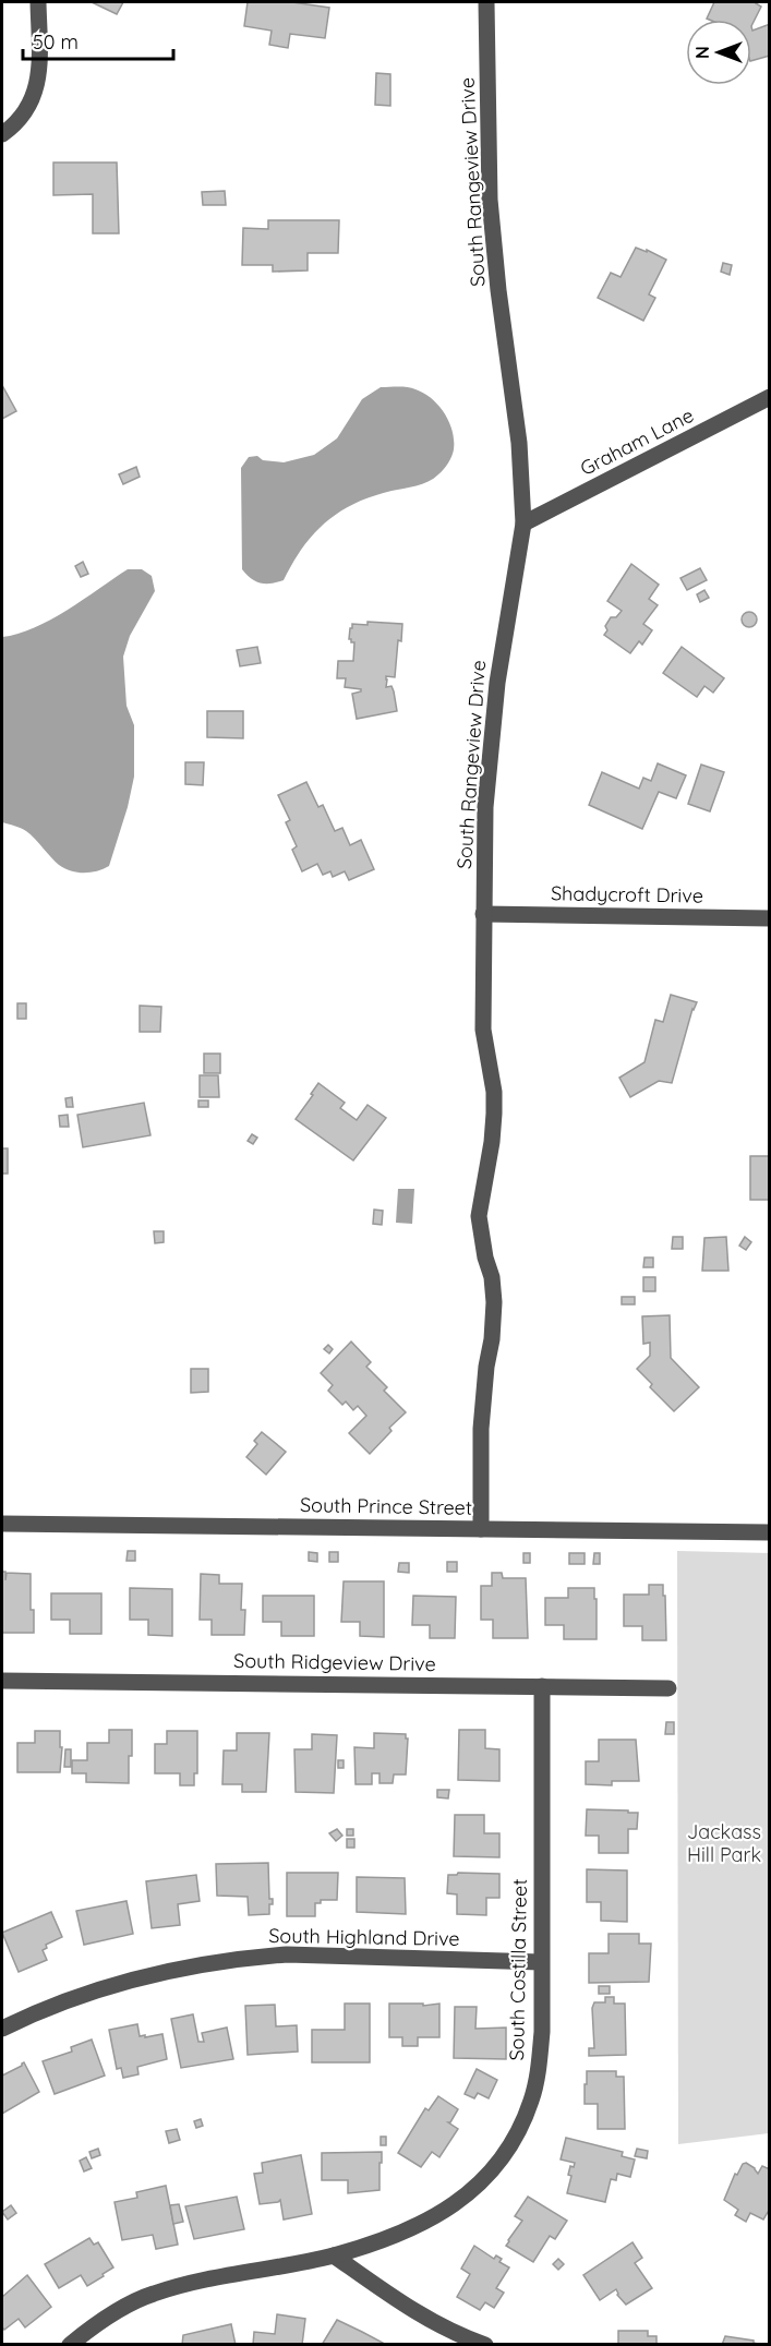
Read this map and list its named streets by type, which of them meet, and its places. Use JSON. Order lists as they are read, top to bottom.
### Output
{
  "streets": {
    "street": [
      "South Rangeview Drive",
      "Graham Lane",
      "Shadycroft Drive",
      "South Prince Street",
      "South Ridgeview Drive",
      "South Highland Drive",
      "South Costilla Street"
    ]
  },
  "crossings": [
    ["South Rangeview Drive", "Graham Lane"],
    ["South Rangeview Drive", "Shadycroft Drive"],
    ["South Rangeview Drive", "South Prince Street"],
    ["South Ridgeview Drive", "South Costilla Street"],
    ["South Highland Drive", "South Costilla Street"]
  ],
  "parks": ["Jackass Hill Park"],
  "scale_bar": "50 m",
  "north": "left"
}
